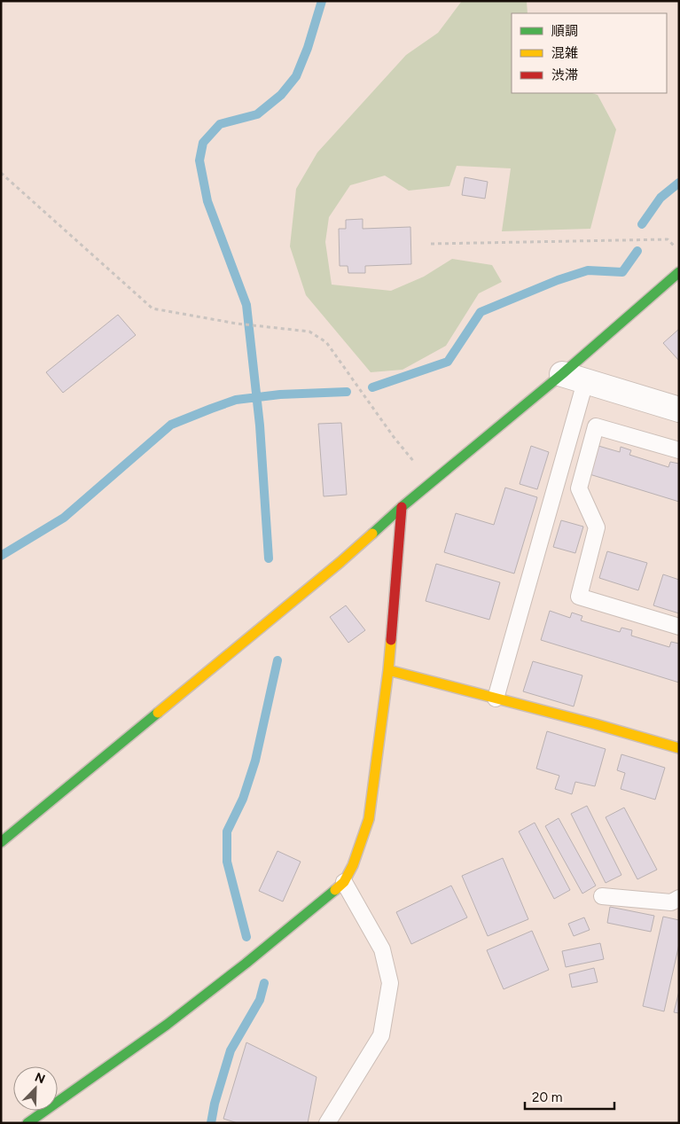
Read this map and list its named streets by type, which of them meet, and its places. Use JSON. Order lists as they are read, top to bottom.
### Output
{
  "legend": ["順調", "混雑", "渋滞"],
  "scale_bar": "20 m",
  "north": "top right"
}
